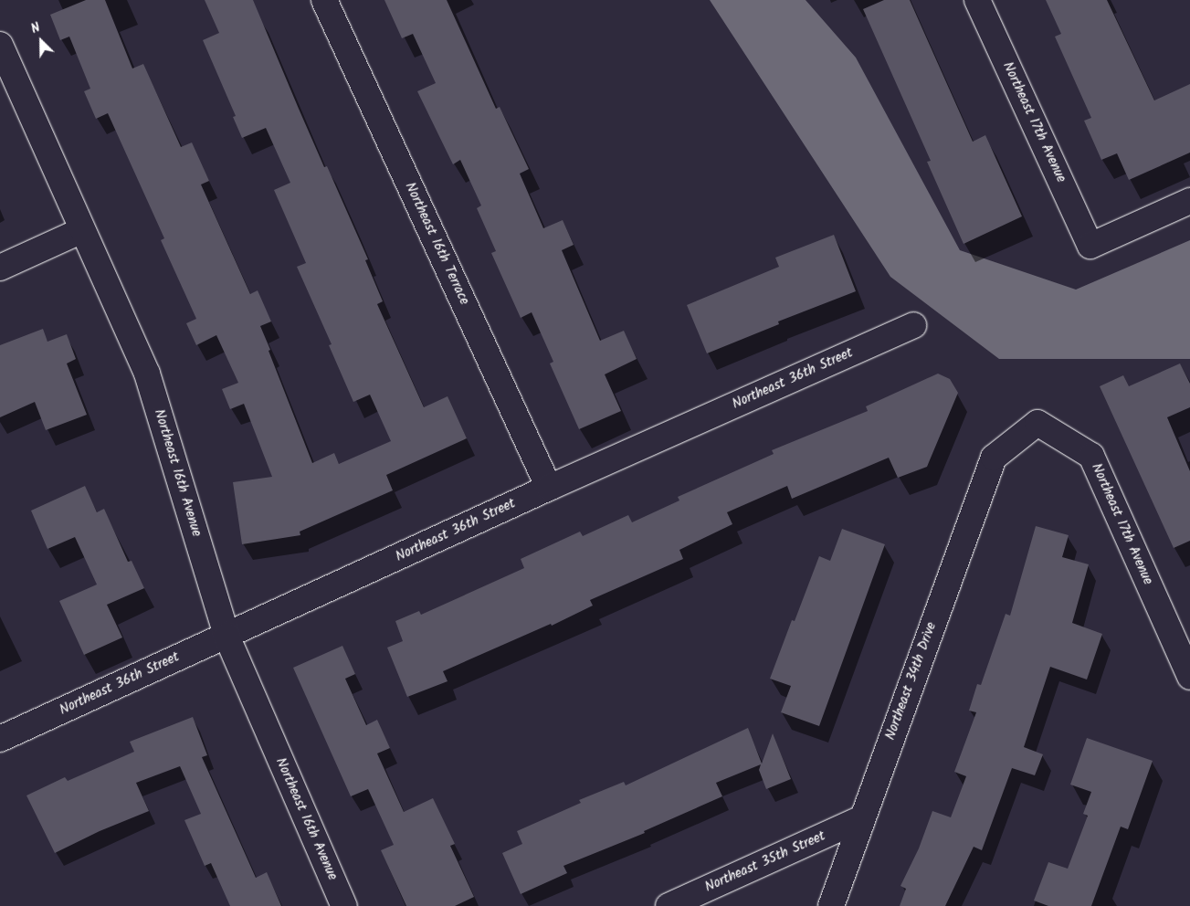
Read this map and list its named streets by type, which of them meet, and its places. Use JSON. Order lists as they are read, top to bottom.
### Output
{
  "streets": {
    "street": [
      "Northeast 17th Avenue",
      "Northeast 16th Terrace",
      "Northeast 36th Street",
      "Northeast 16th Avenue",
      "Northeast 34th Drive",
      "Northeast 35th Street"
    ]
  },
  "crossings": [
    ["Northeast 17th Avenue", "Northeast 34th Drive"],
    ["Northeast 16th Terrace", "Northeast 36th Street"],
    ["Northeast 36th Street", "Northeast 16th Avenue"],
    ["Northeast 34th Drive", "Northeast 35th Street"]
  ],
  "north": "top left"
}
